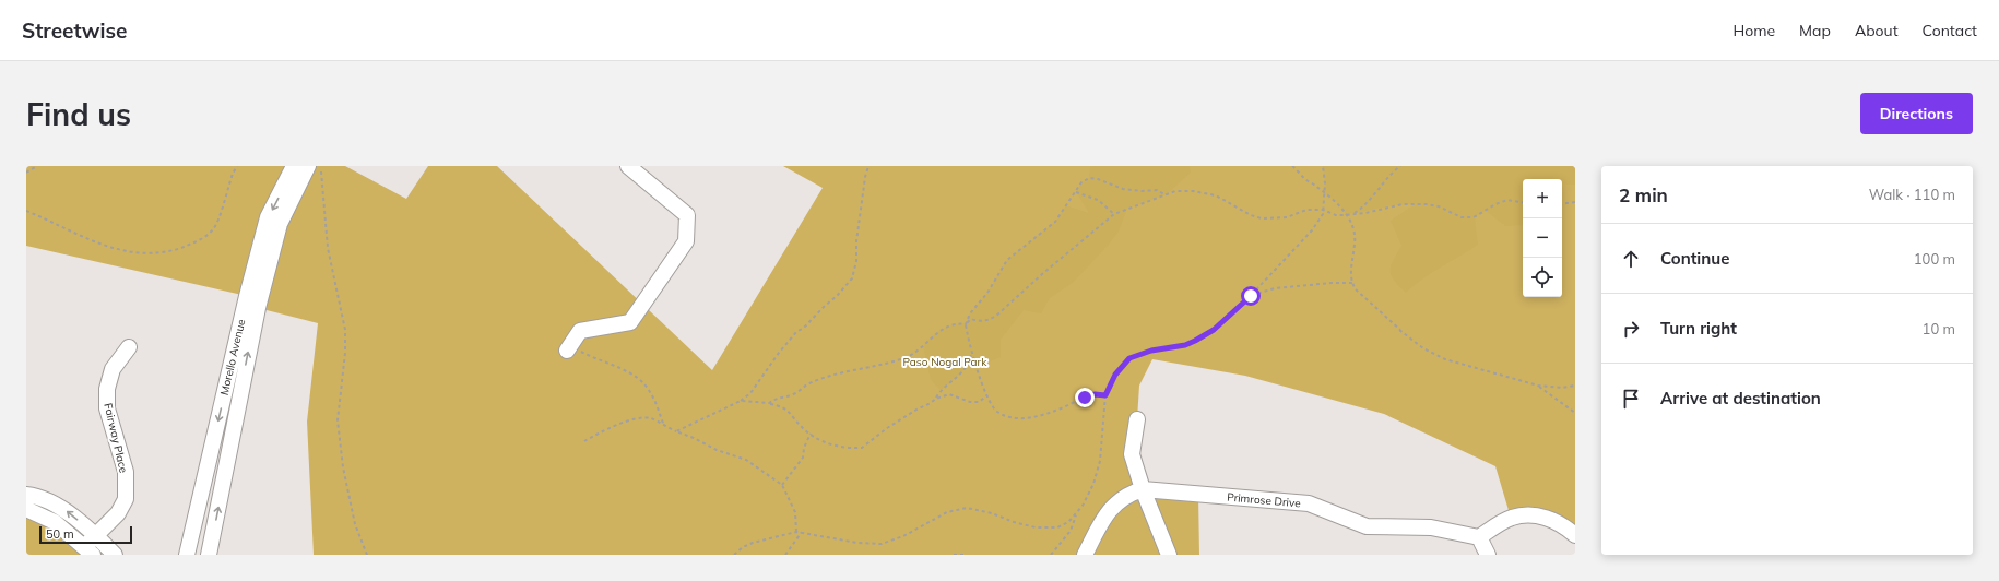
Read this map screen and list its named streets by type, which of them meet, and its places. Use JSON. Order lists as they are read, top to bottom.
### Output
{
  "streets": {
    "street": ["Morello Avenue", "Fairway Place", "Primrose Drive"]
  },
  "parks": ["Paso Nogal Park"],
  "scale_bar": "50 m",
  "page": {
    "header": "Streetwise",
    "nav": [
      "Home",
      "Map",
      "About",
      "Contact"
    ],
    "buttons": "Directions",
    "title": "Find us",
    "heading": ["2 min", "Walk · 110 m"],
    "map_buttons": ["+", "−"],
    "list": [
      ["Continue", "100 m"],
      ["Turn right", "10 m"],
      "Arrive at destination"
    ],
    "scale": "50 m"
  }
}
